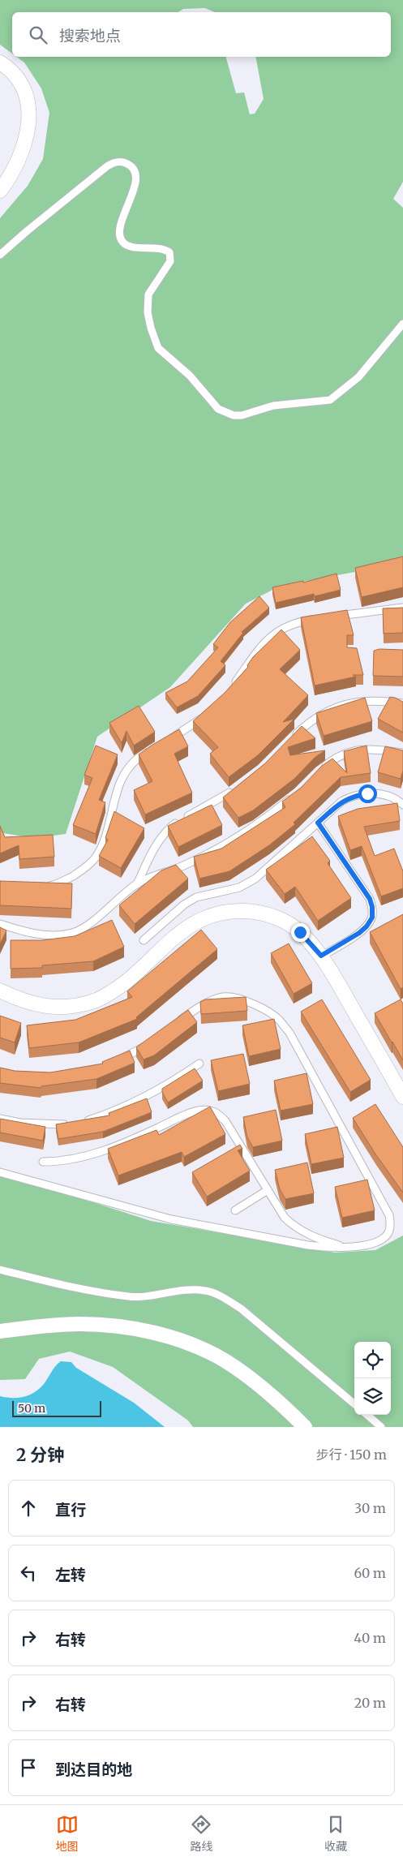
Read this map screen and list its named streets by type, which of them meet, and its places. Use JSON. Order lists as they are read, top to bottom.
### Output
{
  "scale_bar": "50 m",
  "page": {
    "search": "搜索地点",
    "scale": "50 m",
    "heading": ["2 分钟", "步行 · 150 m"],
    "list": [
      ["直行", "30 m"],
      ["左转", "60 m"],
      ["右转", "40 m"],
      ["右转", "20 m"],
      "到达目的地"
    ],
    "nav": ["地图", "路线", "收藏"]
  }
}
